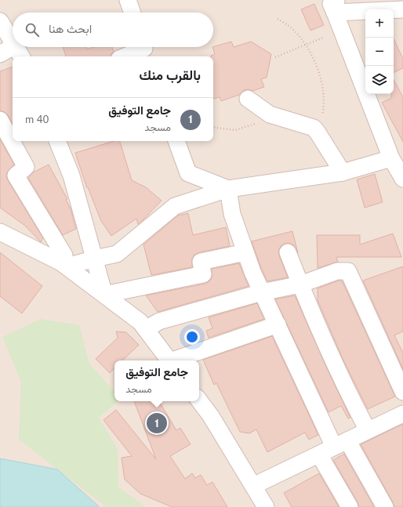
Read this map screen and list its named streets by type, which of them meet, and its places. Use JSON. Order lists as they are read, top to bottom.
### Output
{
  "page": {
    "map_buttons": ["+", "−"],
    "search": "ابحث هنا",
    "heading": "بالقرب منك",
    "list": [
      {
        "mark": "1",
        "name": "جامع التوفيق",
        "note": "مسجد",
        "value": "40 m"
      }
    ],
    "popup": ["جامع التوفيق", "مسجد"],
    "pins": "1"
  }
}
